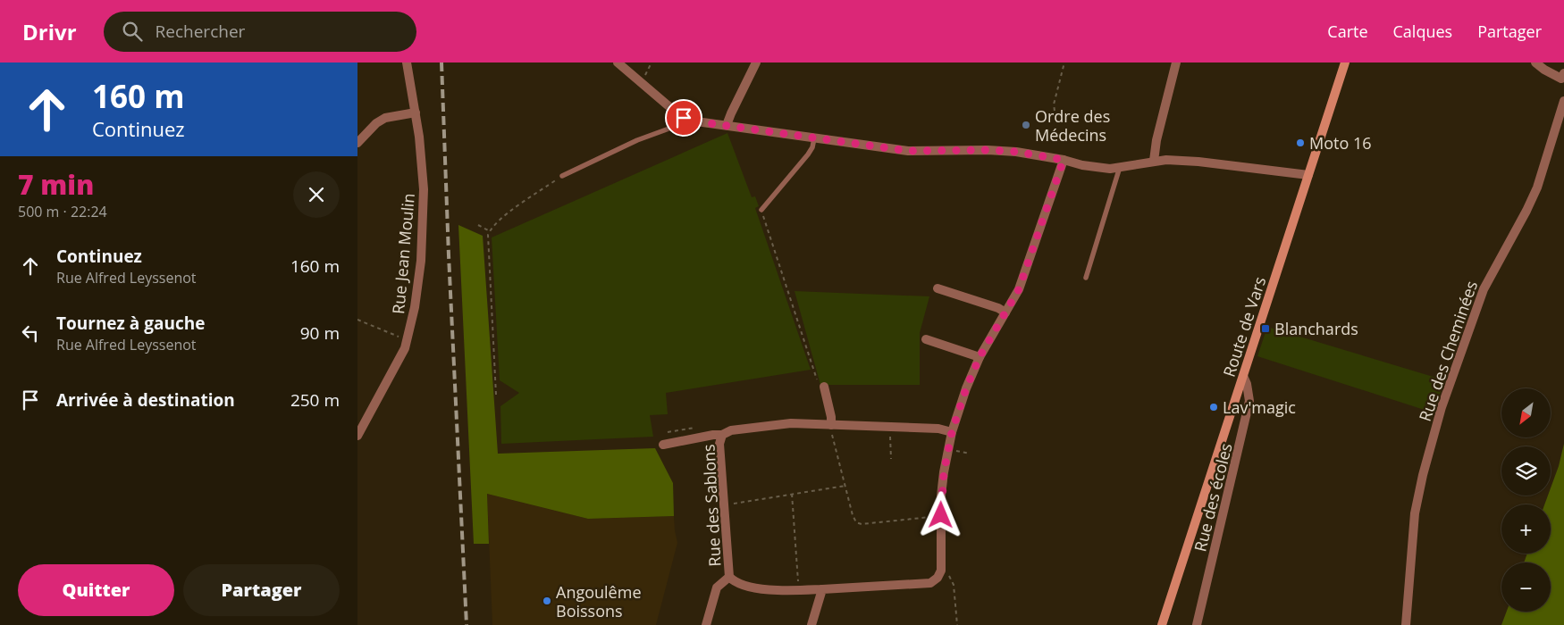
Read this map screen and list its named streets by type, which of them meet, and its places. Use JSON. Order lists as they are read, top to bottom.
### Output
{
  "streets": {
    "main road": ["Route de Vars"],
    "street": [
      "Rue Jean Moulin",
      "Rue des Cheminées",
      "Rue des écoles",
      "Rue des Sablons"
    ]
  },
  "crossings": [
    ["Route de Vars", "Rue des écoles"]
  ],
  "places": {
    "other": [
      "Ordre des Médecins",
      "Moto 16",
      "Lav'magic",
      "Angoulême Boissons"
    ],
    "transit": ["Blanchards"]
  },
  "north": "bottom left",
  "page": {
    "header": "Drivr",
    "search": "Rechercher",
    "nav": ["Carte", "Calques", "Partager"],
    "turn": ["160 m", "Continuez"],
    "heading": ["7 min", "500 m · 22:24"],
    "list": [
      {
        "name": "Continuez",
        "note": "Rue Alfred Leyssenot",
        "value": "160 m"
      },
      {
        "name": "Tournez à gauche",
        "note": "Rue Alfred Leyssenot",
        "value": "90 m"
      },
      {
        "name": "Arrivée à destination",
        "value": "250 m"
      }
    ],
    "map_buttons": ["+", "−"],
    "buttons": ["Quitter", "Partager"]
  }
}
